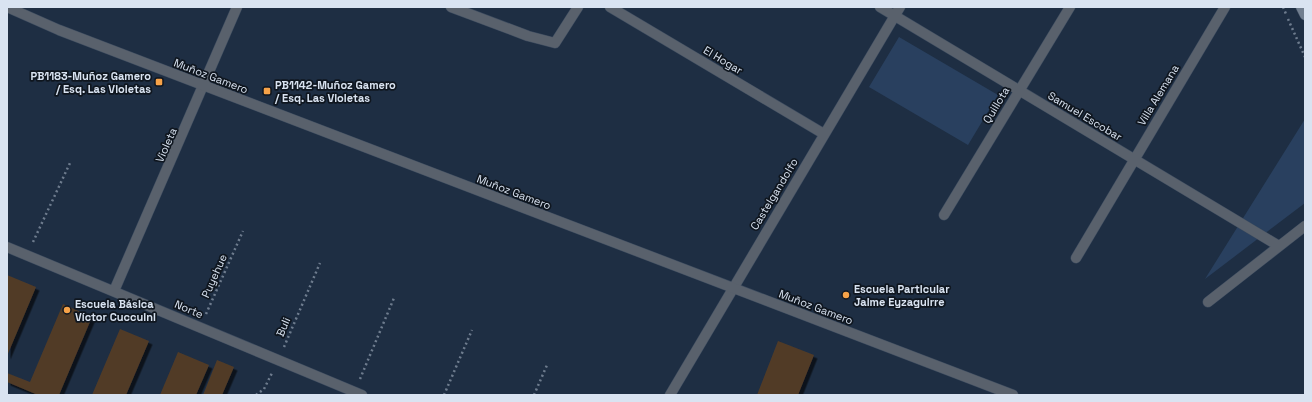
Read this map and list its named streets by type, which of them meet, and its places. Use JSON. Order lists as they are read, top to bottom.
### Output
{
  "streets": {
    "street": [
      "El Hogar",
      "Muñoz Gamero",
      "Villa Alemana",
      "Quillota",
      "Samuel Escobar",
      "Violeta",
      "Castelgandolfo",
      "Norte"
    ],
    "path": ["Puyehue", "Buli"]
  },
  "crossings": [
    ["El Hogar", "Castelgandolfo"],
    ["Muñoz Gamero", "Violeta"],
    ["Muñoz Gamero", "Castelgandolfo"],
    ["Villa Alemana", "Samuel Escobar"],
    ["Quillota", "Samuel Escobar"],
    ["Samuel Escobar", "Castelgandolfo"],
    ["Violeta", "Norte"],
    ["Puyehue", "Norte"],
    ["Norte", "Buli"]
  ],
  "places": {
    "transit": ["PB1183-Muñoz Gamero / Esq. Las Violetas", "PB1142-Muñoz Gamero / Esq. Las Violetas"],
    "other": ["Escuela Particular Jaime Eyzaguirre", "Escuela Básica Víctor Cuccuini"]
  }
}
